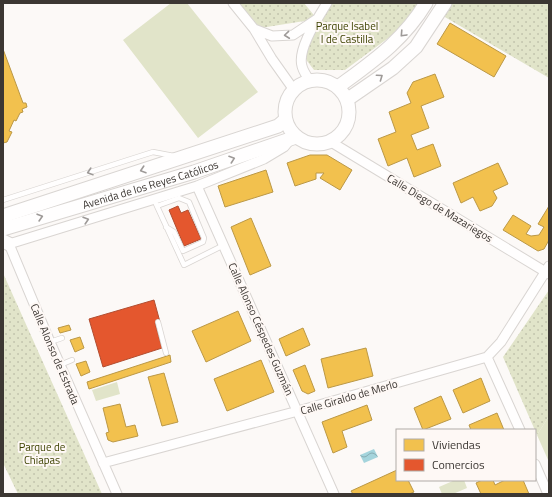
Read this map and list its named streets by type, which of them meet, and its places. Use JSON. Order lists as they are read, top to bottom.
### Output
{
  "streets": {
    "main road": ["Avenida de los Reyes Católicos"],
    "street": [
      "Calle Diego de Mazariegos",
      "Calle Alonso Céspedes Guzmán",
      "Calle Alonso de Estrada",
      "Calle Giraldo de Merlo"
    ]
  },
  "crossings": [
    ["Avenida de los Reyes Católicos", "Calle Diego de Mazariegos"],
    ["Calle Alonso Céspedes Guzmán", "Calle Giraldo de Merlo"],
    ["Calle Alonso de Estrada", "Calle Giraldo de Merlo"]
  ],
  "parks": ["Parque Isabel I de Castilla", "Parque de Chiapas"],
  "legend": ["Viviendas", "Comercios"]
}
